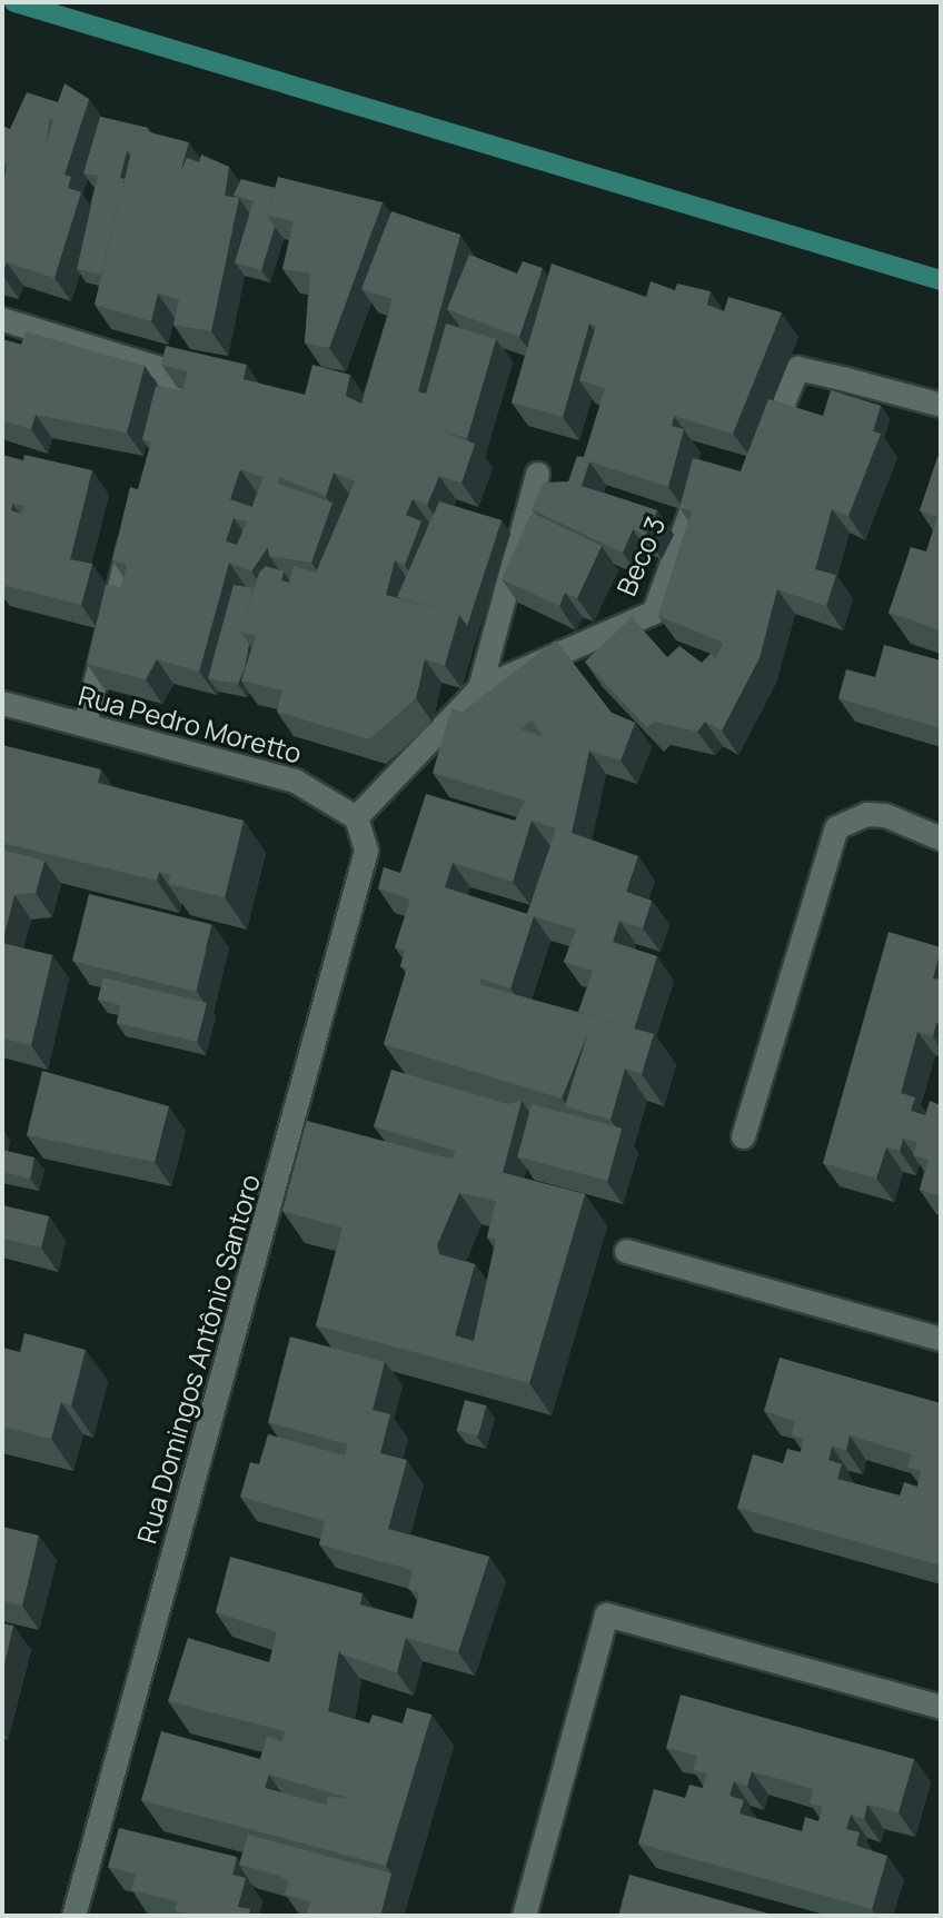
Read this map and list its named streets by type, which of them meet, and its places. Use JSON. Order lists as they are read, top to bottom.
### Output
{
  "streets": {
    "street": ["Beco 3", "Rua Pedro Moretto", "Rua Domingos Antônio Santoro"]
  },
  "crossings": [
    ["Beco 3", "Rua Pedro Moretto"],
    ["Beco 3", "Rua Domingos Antônio Santoro"],
    ["Rua Pedro Moretto", "Rua Domingos Antônio Santoro"]
  ]
}
